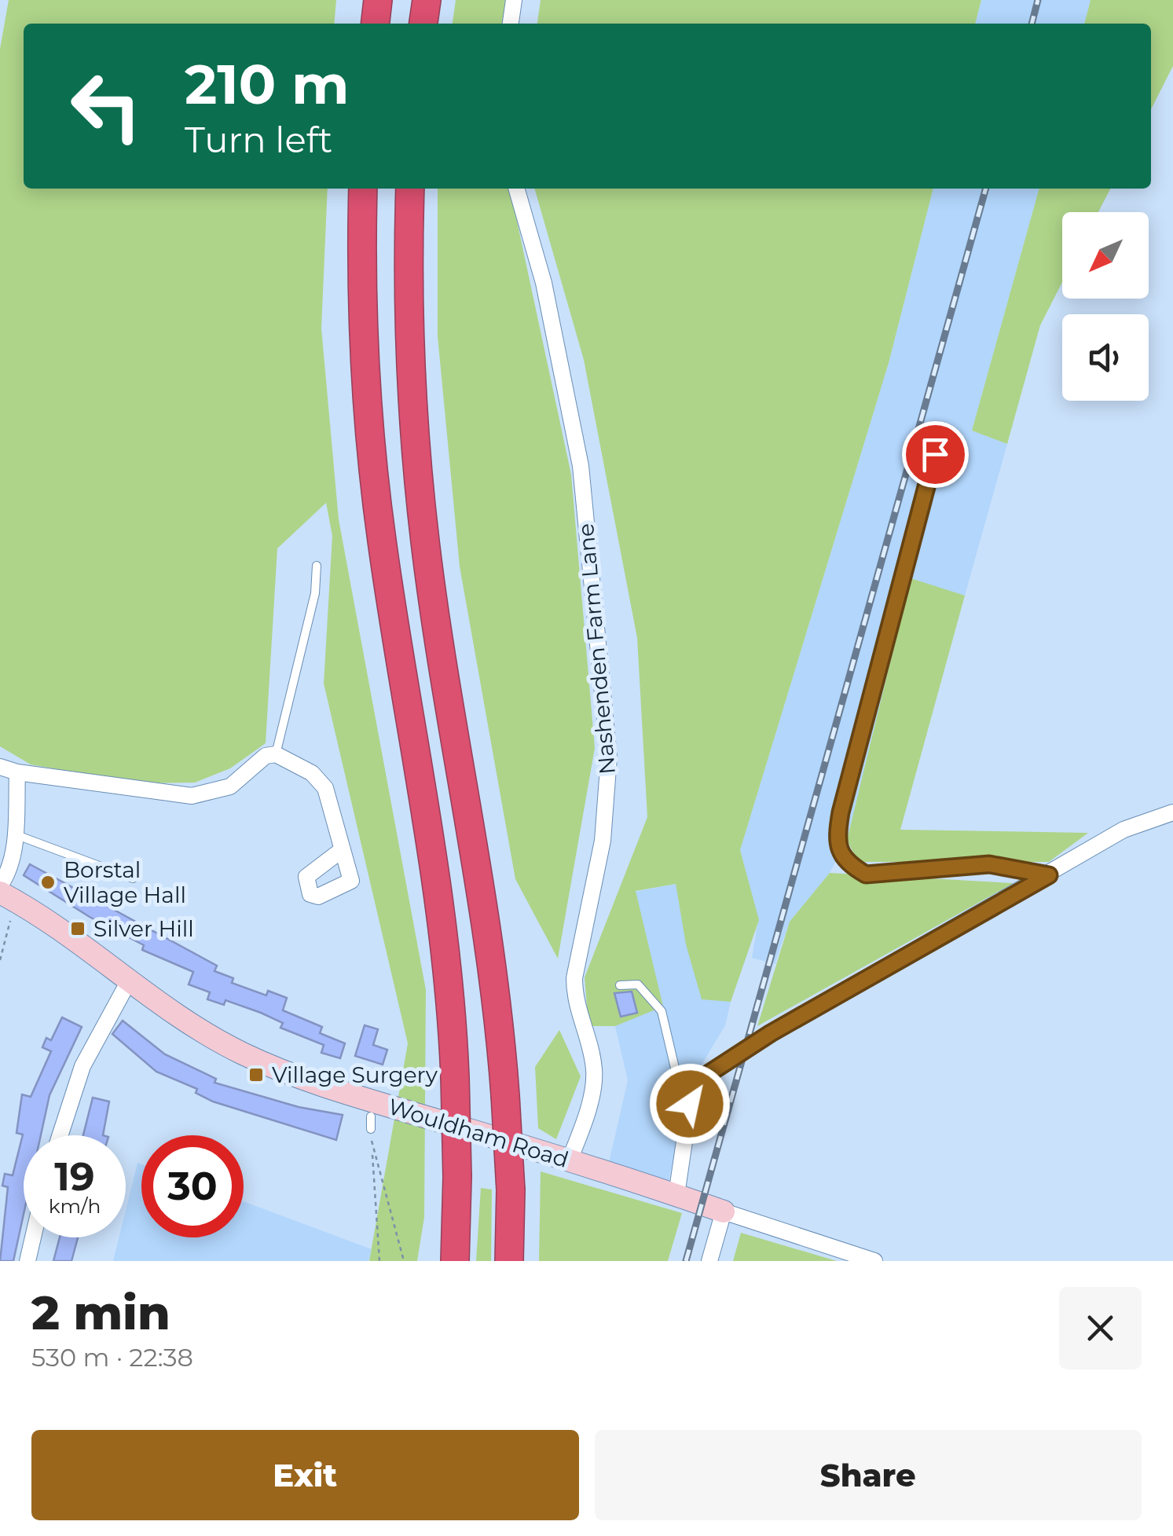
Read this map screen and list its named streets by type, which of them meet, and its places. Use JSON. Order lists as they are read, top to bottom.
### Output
{
  "streets": {
    "street": ["Nashenden Farm Lane", "Wouldham Road"]
  },
  "crossings": [
    ["Nashenden Farm Lane", "Wouldham Road"]
  ],
  "places": {
    "other": ["Borstal Village Hall"],
    "transit": ["Silver Hill", "Village Surgery"]
  },
  "north": "bottom left",
  "page": {
    "turn": ["210 m", "Turn left"],
    "speed": "19 km/h",
    "limit": "30",
    "heading": ["2 min", "530 m · 22:38"],
    "buttons": ["Exit", "Share"]
  }
}
